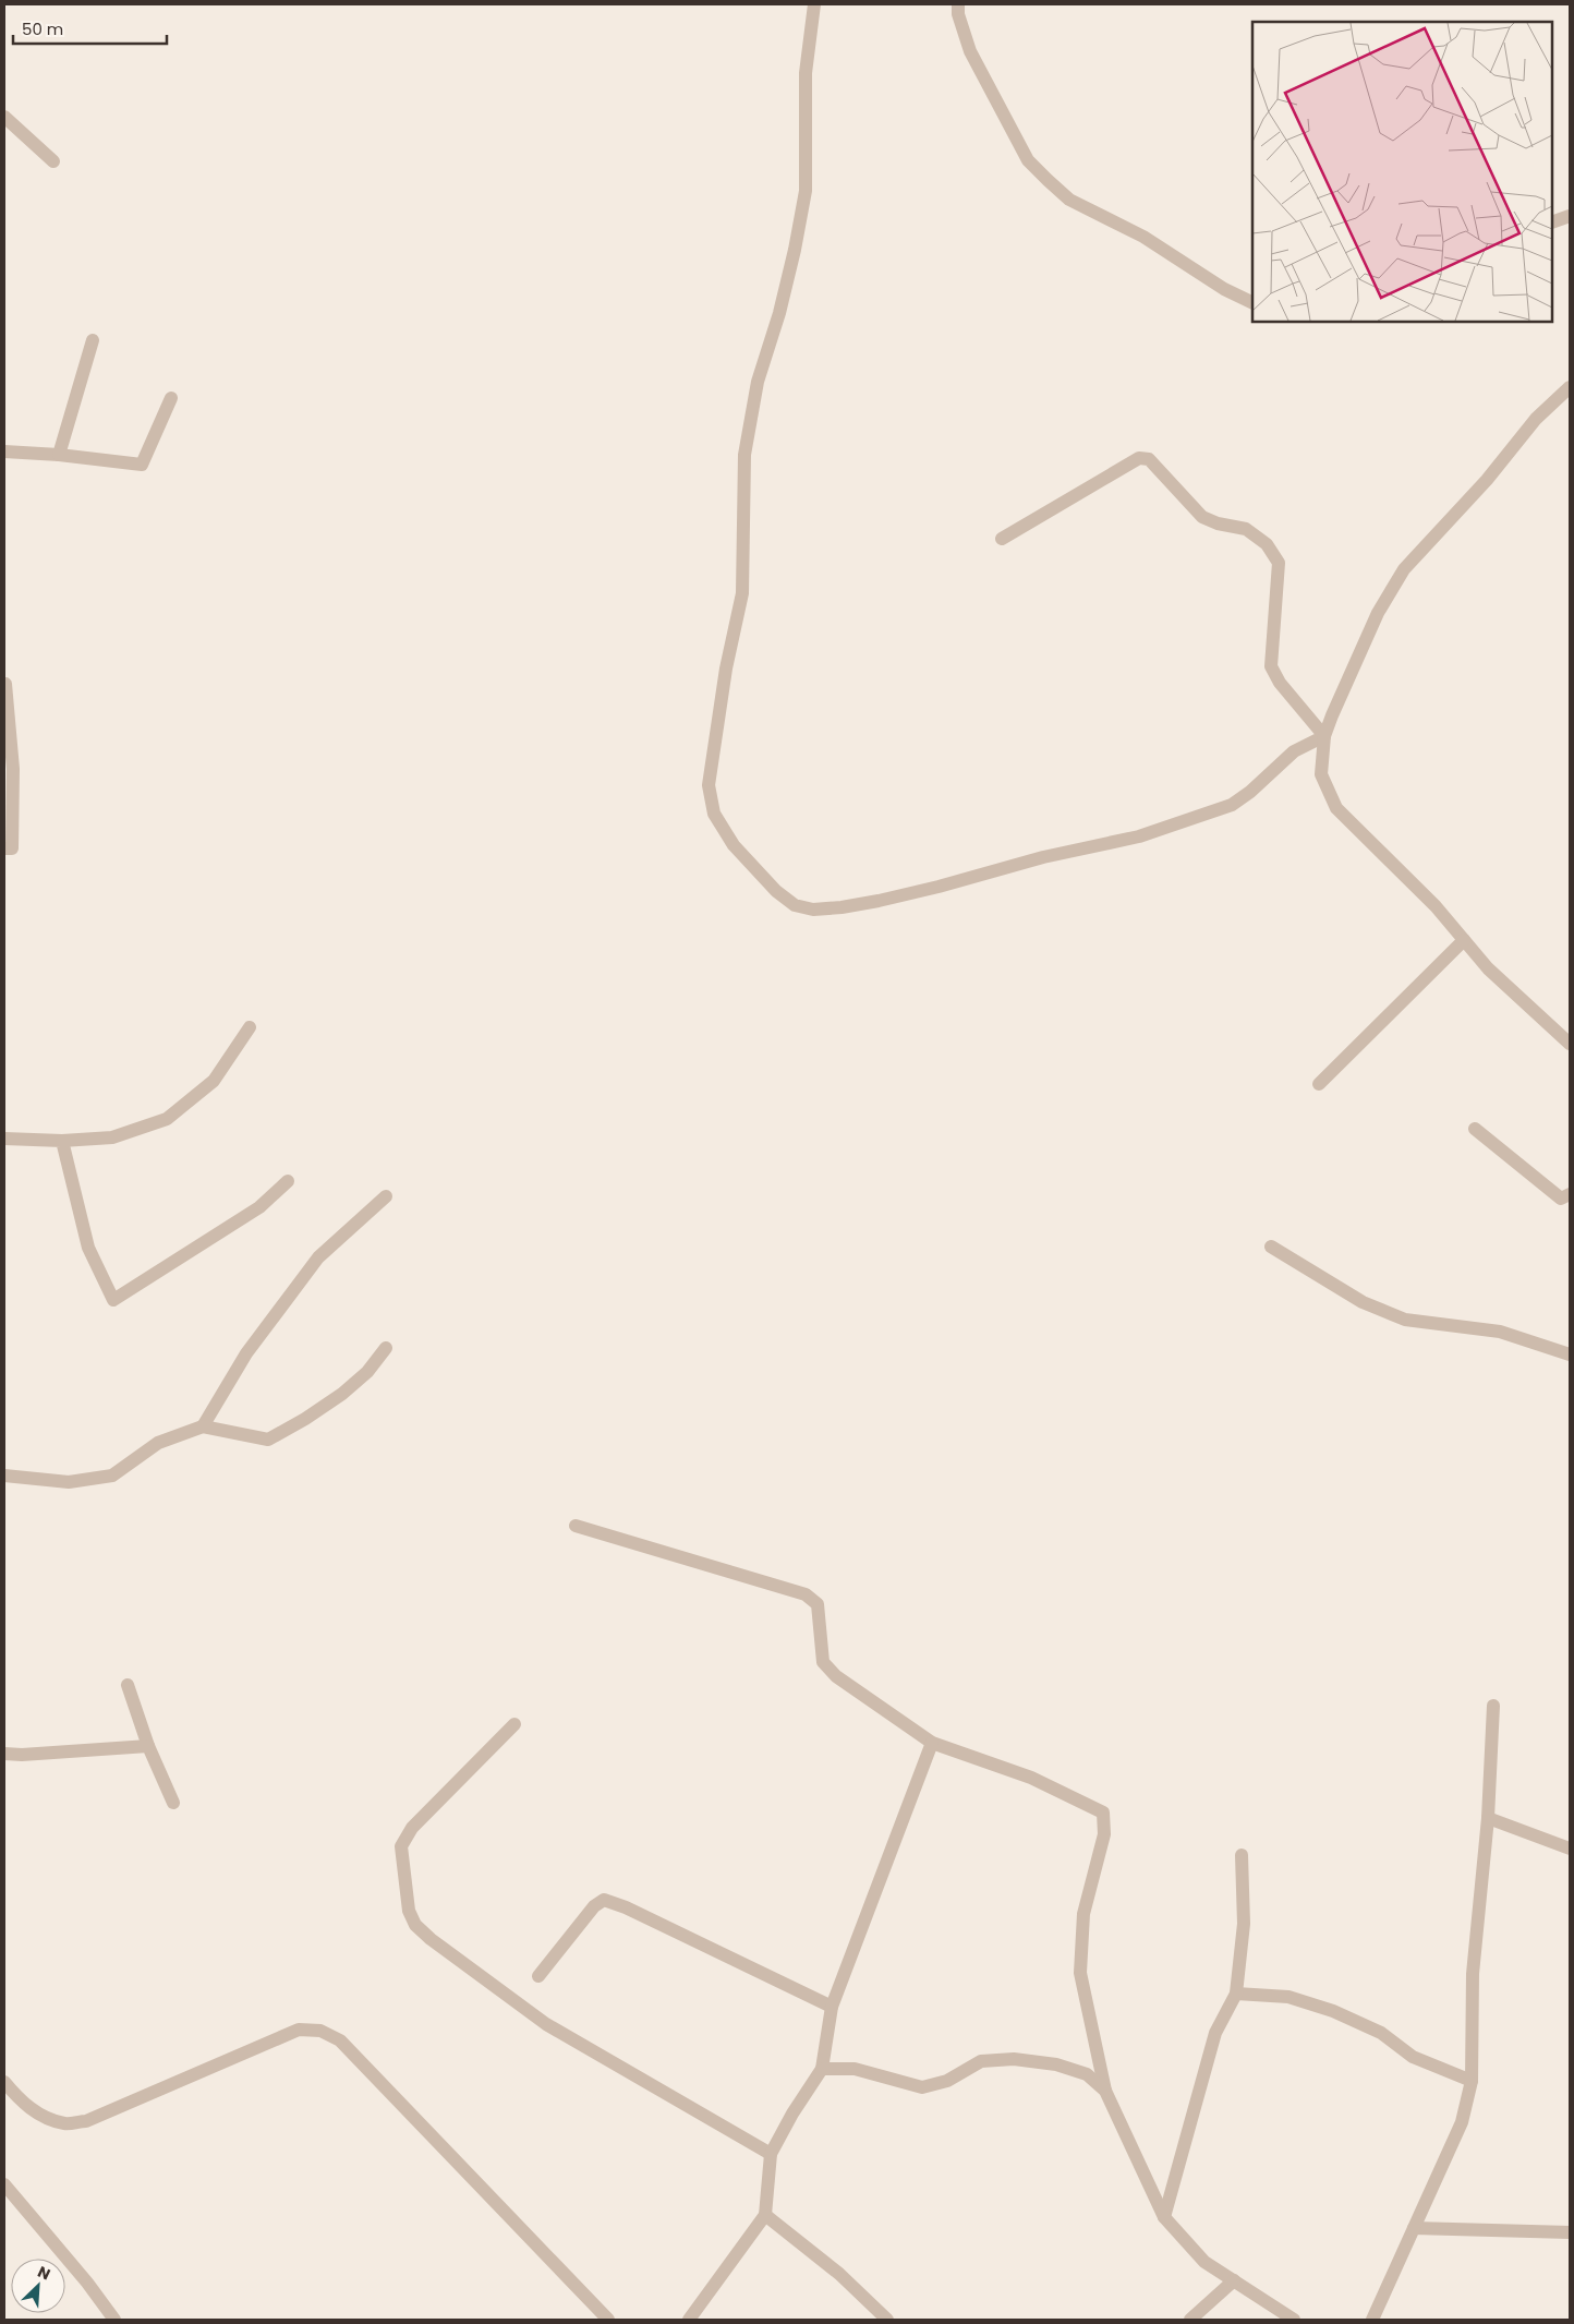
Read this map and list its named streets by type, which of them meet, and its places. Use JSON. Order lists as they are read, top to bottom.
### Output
{
  "scale_bar": "50 m",
  "north": "top right"
}
